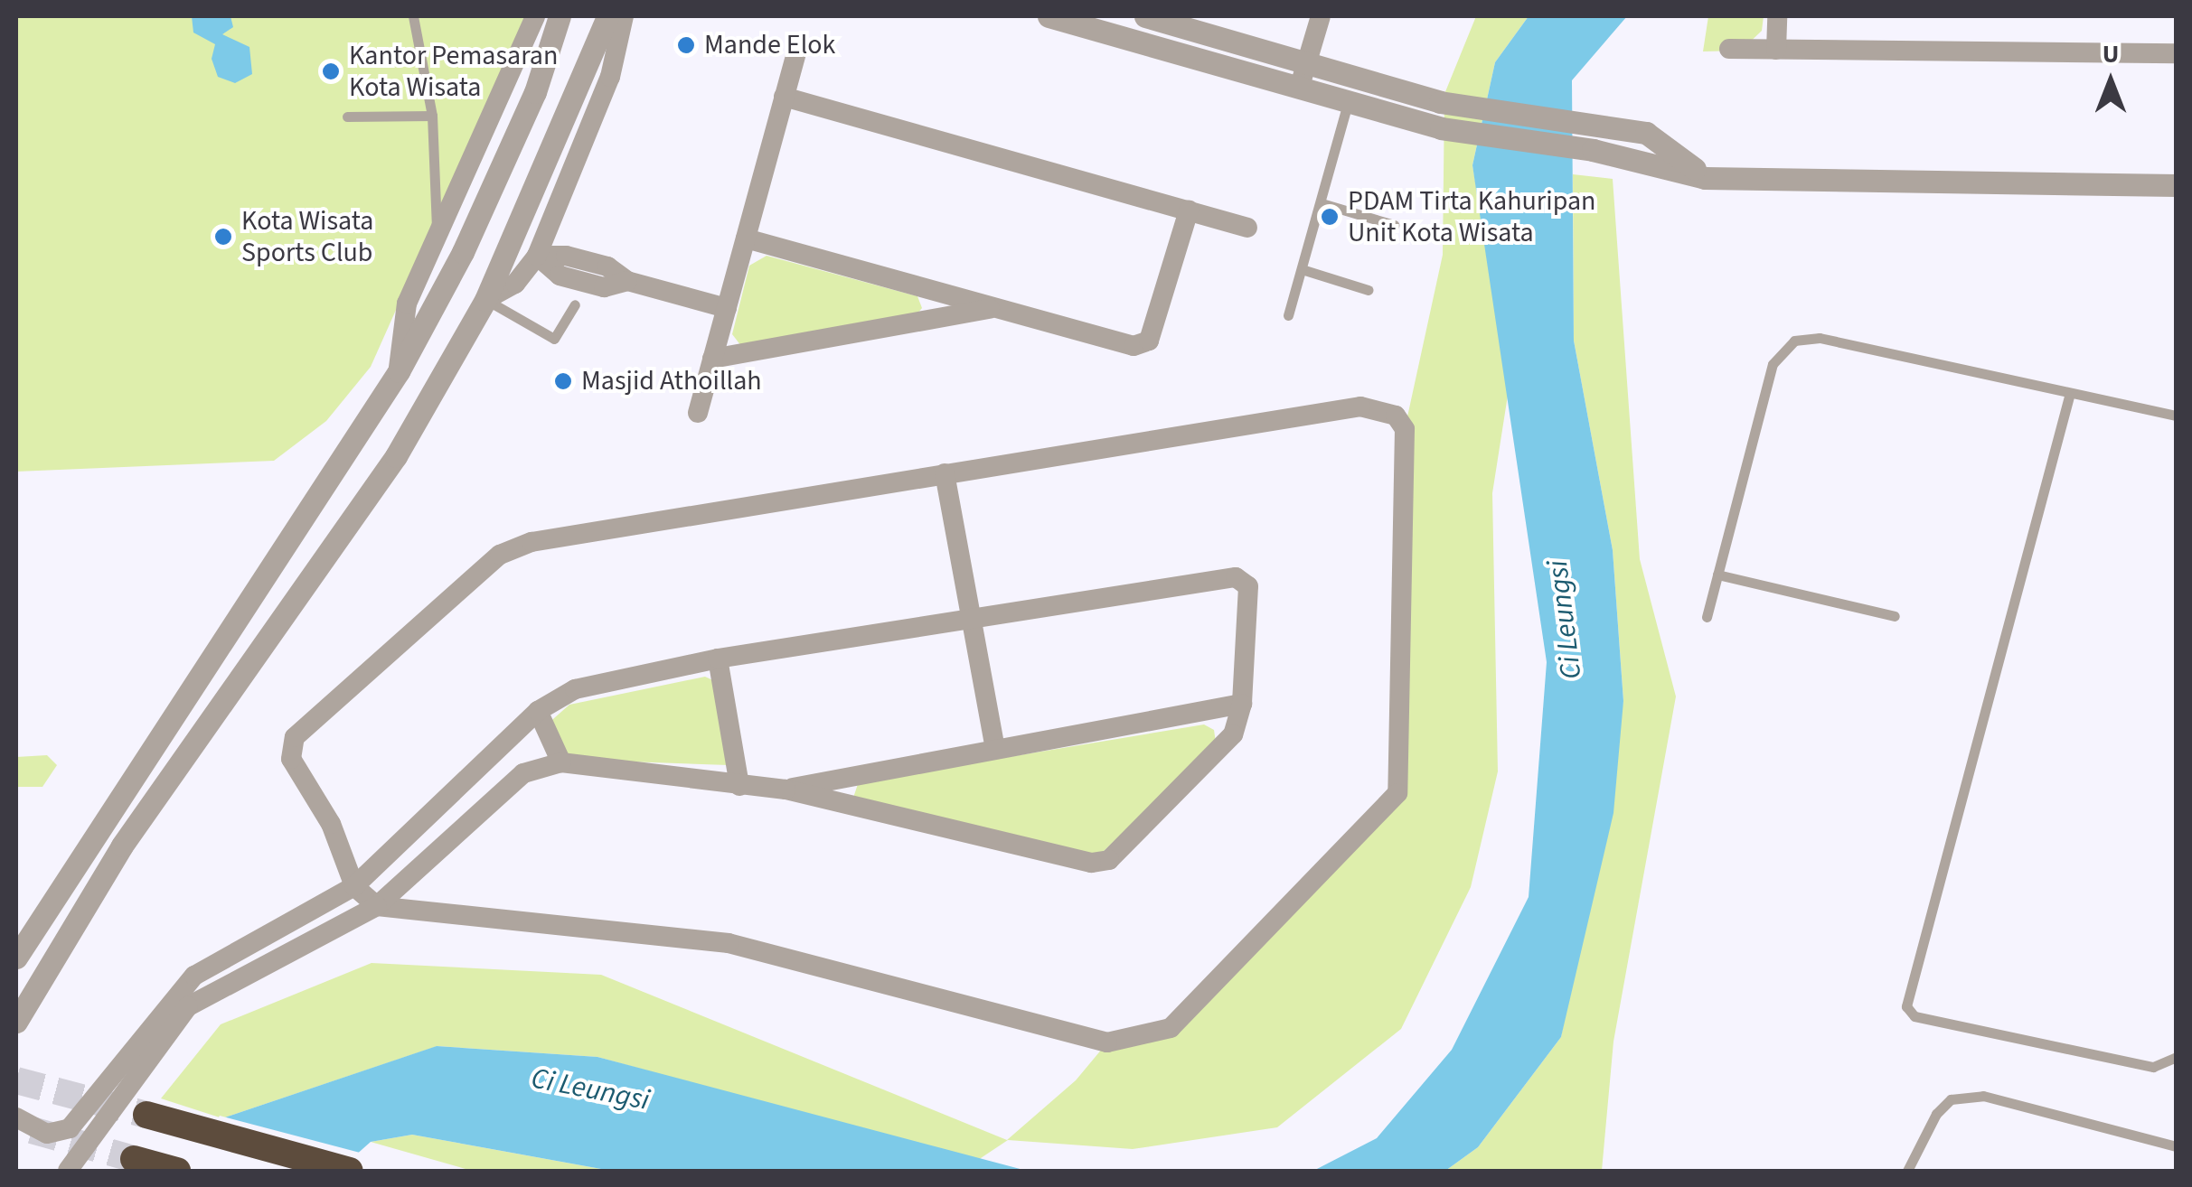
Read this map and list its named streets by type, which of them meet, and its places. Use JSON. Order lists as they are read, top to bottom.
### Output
{
  "water": ["Ci Leungsi"],
  "places": [
    "Mande Elok",
    "Kantor Pemasaran Kota Wisata",
    "PDAM Tirta Kahuripan Unit Kota Wisata",
    "Kota Wisata Sports Club",
    "Masjid Athoillah"
  ],
  "north": "top"
}
